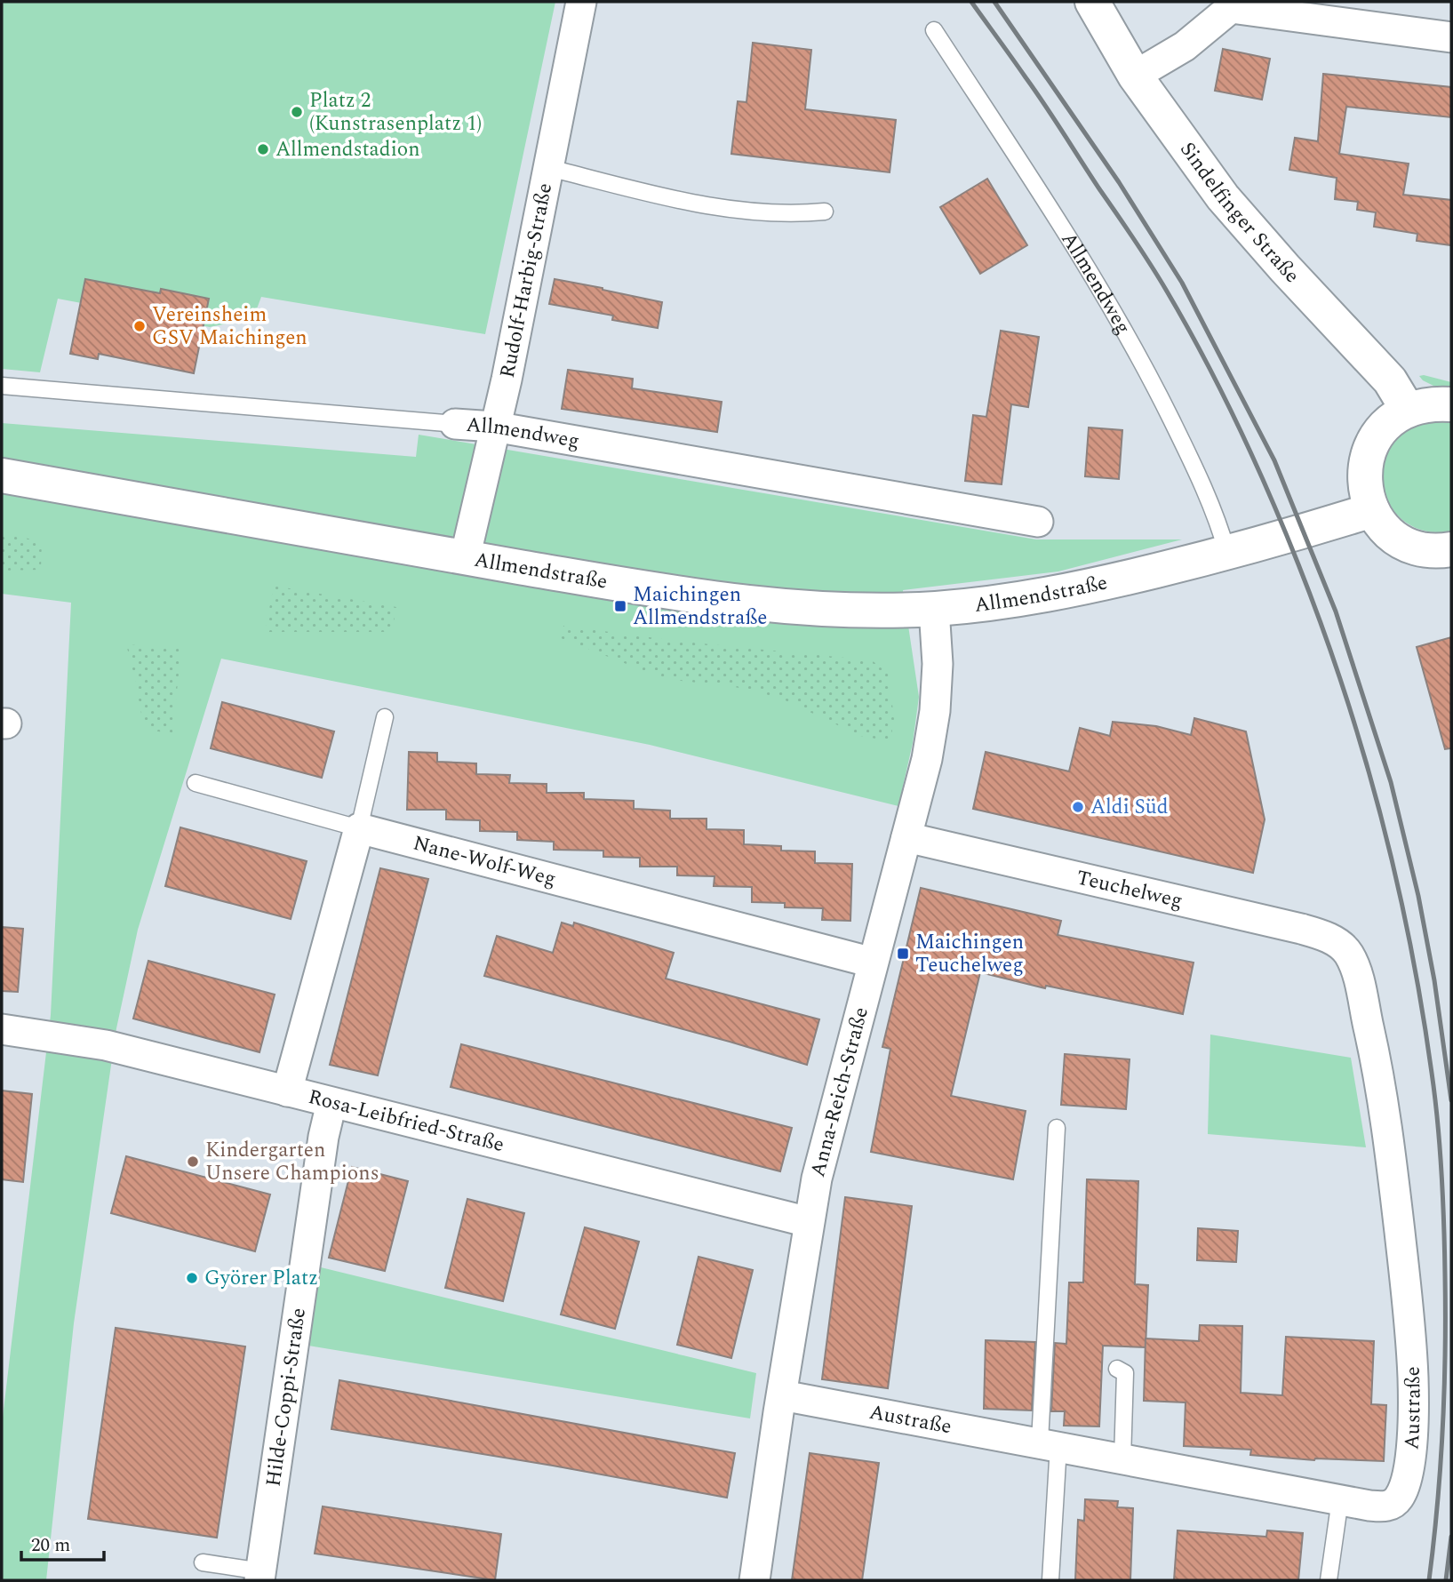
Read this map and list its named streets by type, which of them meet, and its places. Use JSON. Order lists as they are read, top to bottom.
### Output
{
  "streets": {
    "main road": ["Sindelfinger Straße", "Allmendstraße"],
    "street": [
      "Rudolf-Harbig-Straße",
      "Allmendweg",
      "Nane-Wolf-Weg",
      "Teuchelweg",
      "Anna-Reich-Straße",
      "Rosa-Leibfried-Straße",
      "Hilde-Coppi-Straße",
      "Austraße"
    ]
  },
  "crossings": [
    ["Rudolf-Harbig-Straße", "Allmendweg"],
    ["Rudolf-Harbig-Straße", "Allmendstraße"],
    ["Allmendweg", "Allmendstraße"],
    ["Allmendstraße", "Anna-Reich-Straße"],
    ["Nane-Wolf-Weg", "Anna-Reich-Straße"],
    ["Teuchelweg", "Anna-Reich-Straße"],
    ["Teuchelweg", "Austraße"],
    ["Anna-Reich-Straße", "Rosa-Leibfried-Straße"],
    ["Anna-Reich-Straße", "Austraße"],
    ["Rosa-Leibfried-Straße", "Hilde-Coppi-Straße"]
  ],
  "places": {
    "other": [
      "Platz 2 (Kunstrasenplatz 1)",
      "Allmendstadion",
      "Vereinsheim GSV Maichingen",
      "Aldi Süd",
      "Kindergarten Unsere Champions",
      "Györer Platz"
    ],
    "transit": ["Maichingen Allmendstraße", "Maichingen Teuchelweg"]
  },
  "scale_bar": "20 m"
}
